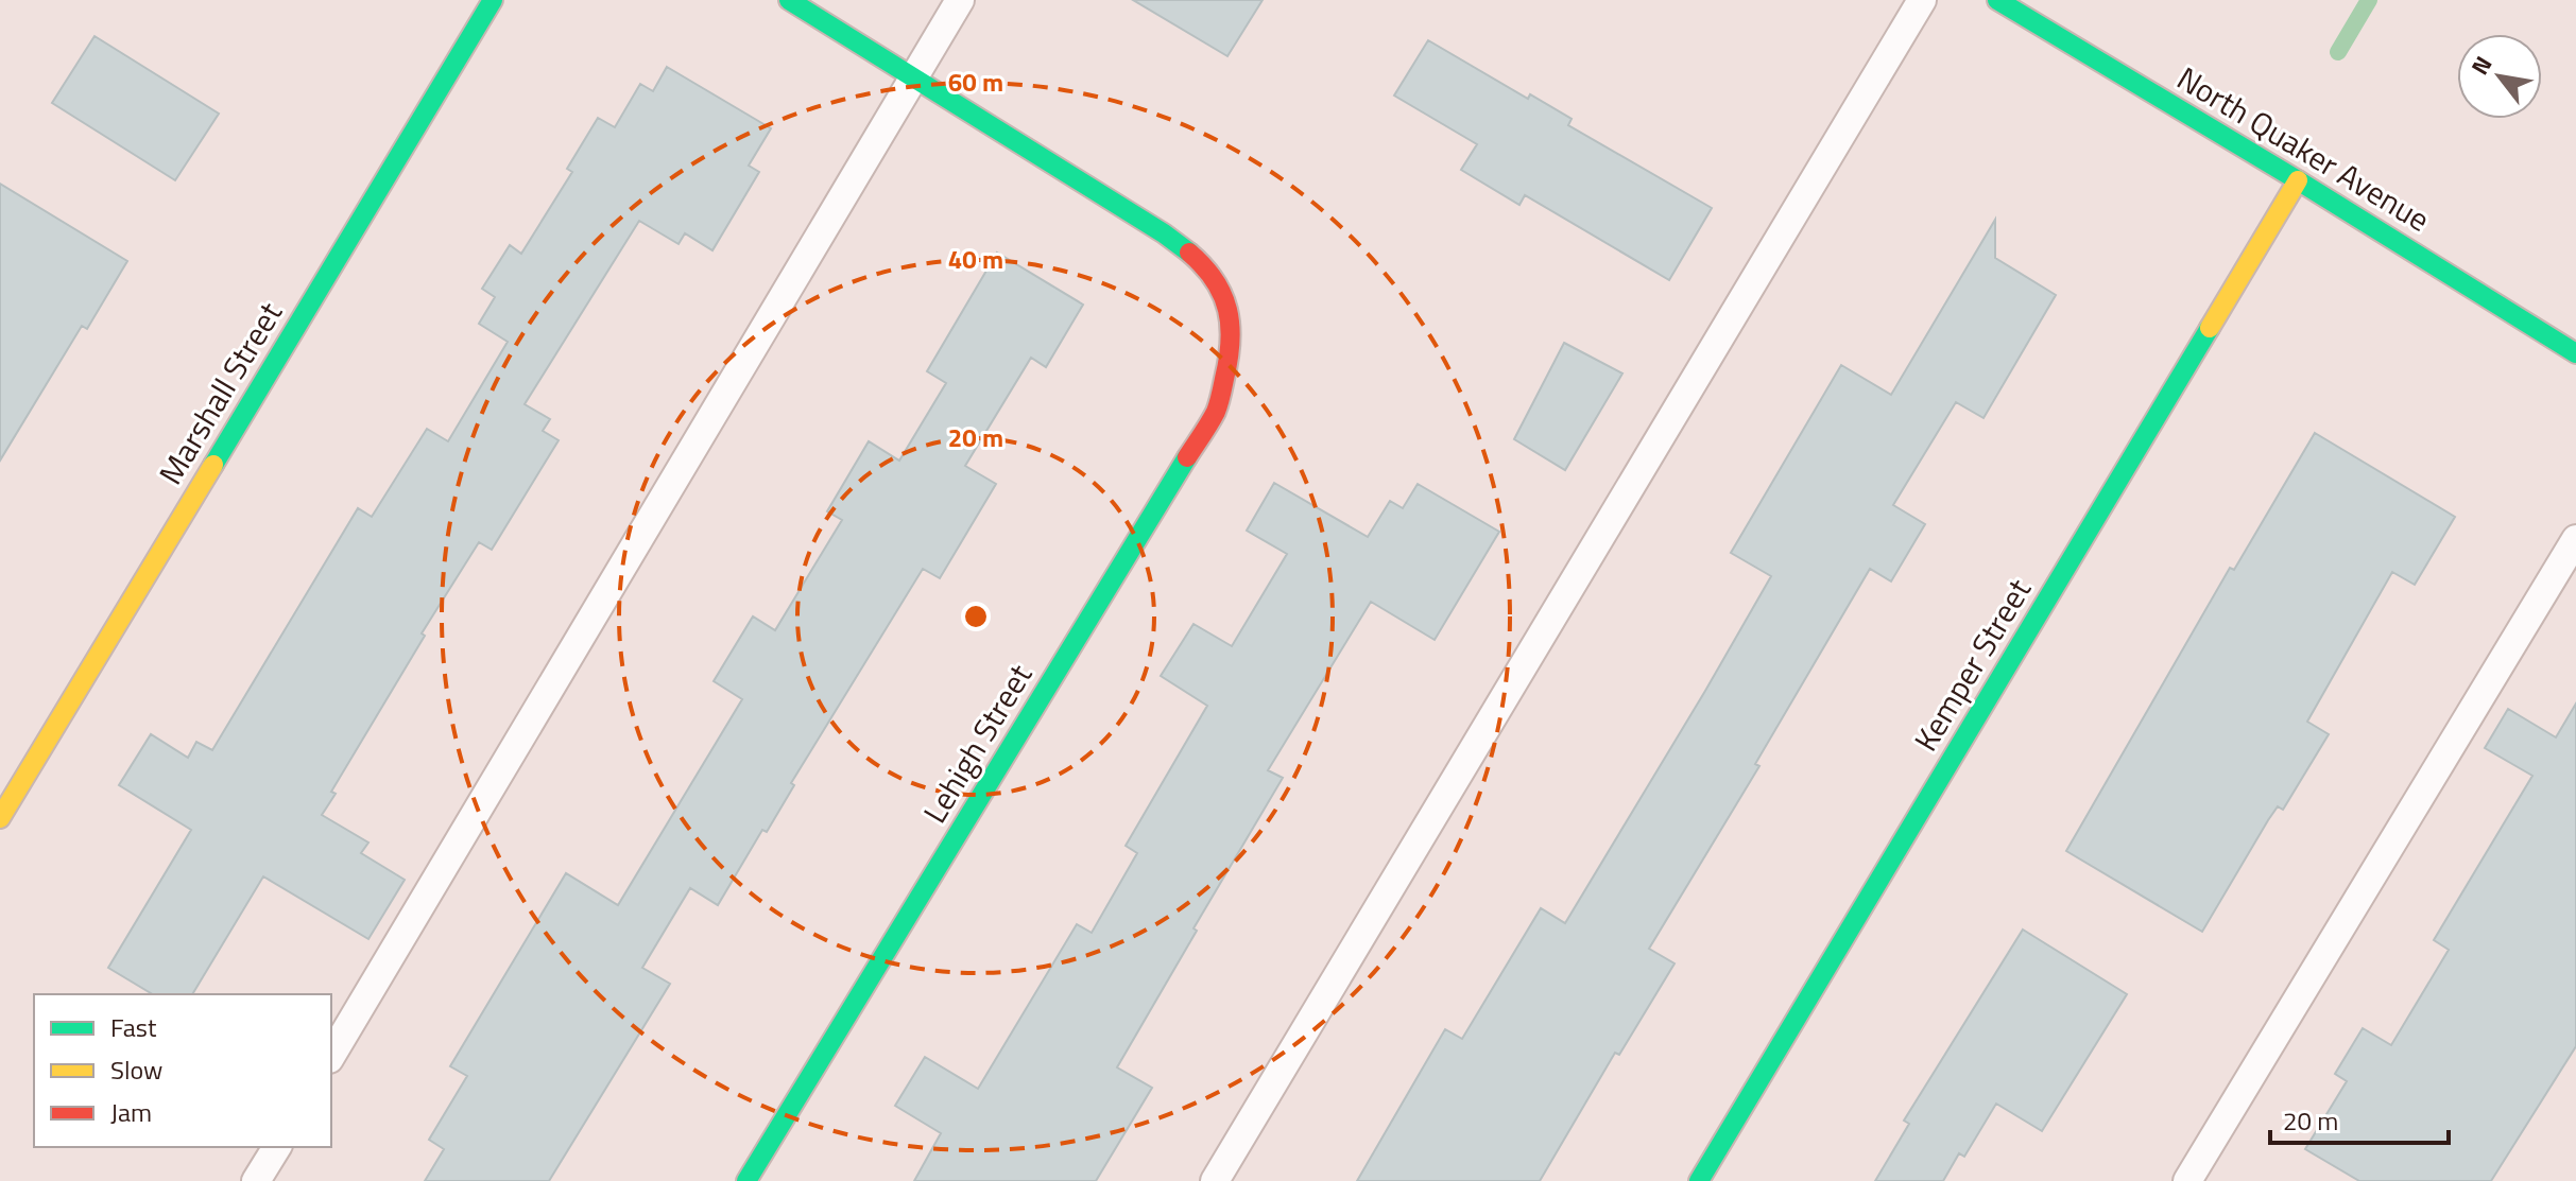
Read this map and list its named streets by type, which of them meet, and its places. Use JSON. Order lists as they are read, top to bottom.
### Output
{
  "streets": {
    "street": [
      "North Quaker Avenue",
      "Marshall Street",
      "Kemper Street",
      "Lehigh Street"
    ]
  },
  "crossings": [
    ["North Quaker Avenue", "Kemper Street"]
  ],
  "legend": ["Fast", "Slow", "Jam"],
  "scale_bar": "20 m",
  "north": "top left",
  "rings": ["60 m", "40 m", "20 m"]
}
